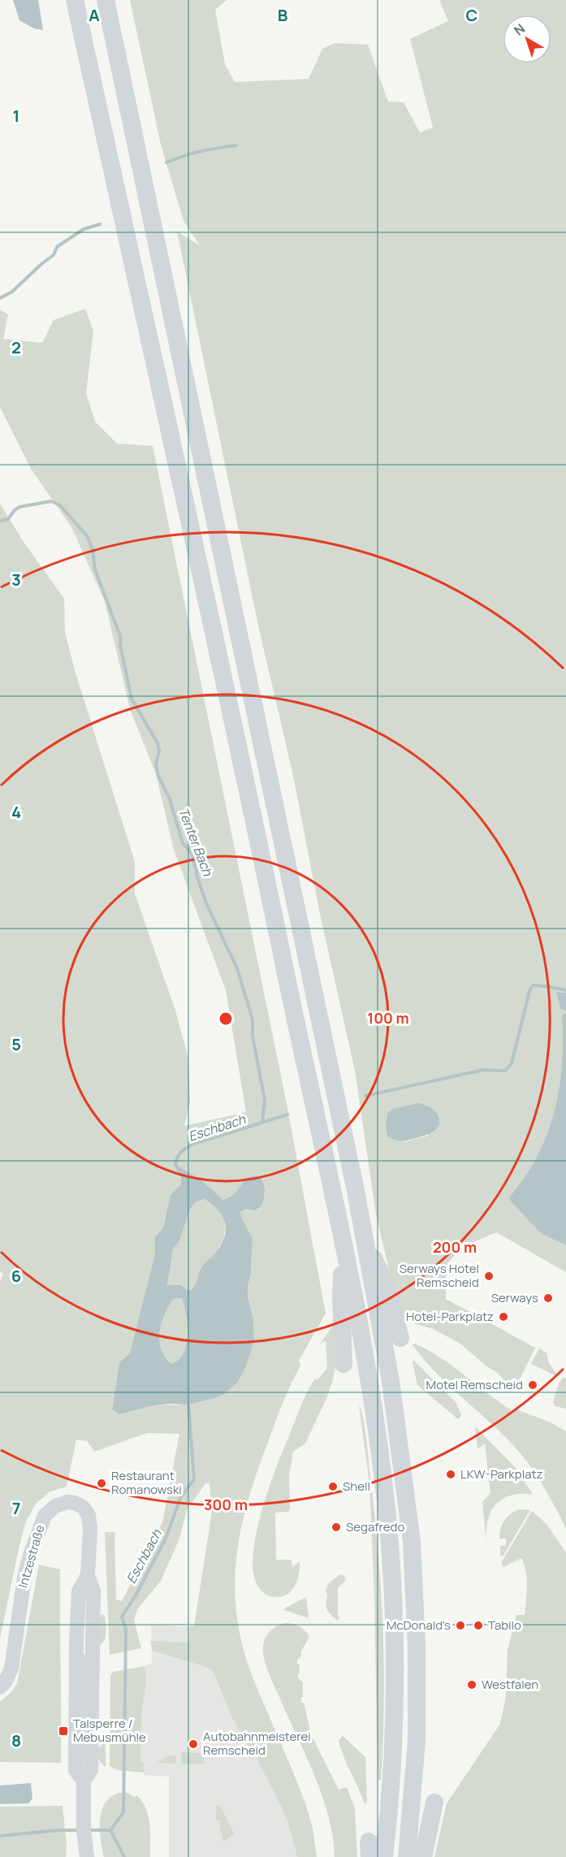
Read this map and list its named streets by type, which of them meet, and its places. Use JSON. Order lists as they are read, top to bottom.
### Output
{
  "streets": {
    "main road": ["Intzestraße"]
  },
  "water": ["Tenter Bach", "Eschbach"],
  "places": {
    "other": [
      "Serways Hotel Remscheid",
      "Serways",
      "Hotel-Parkplatz",
      "Motel Remscheid",
      "LKW-Parkplatz",
      "Restaurant Romanowski",
      "Shell",
      "Segafredo",
      "McDonald's",
      "Tabilo",
      "Westfalen",
      "Autobahnmeisterei Remscheid"
    ],
    "transit": ["Talsperre / Mebusmühle"]
  },
  "north": "top left",
  "grid": {
    "columns": ["A", "B", "C"],
    "rows": [
      "1",
      "2",
      "3",
      "4",
      "5",
      "6",
      "7",
      "8"
    ]
  },
  "rings": ["100 m", "200 m", "300 m"]
}
